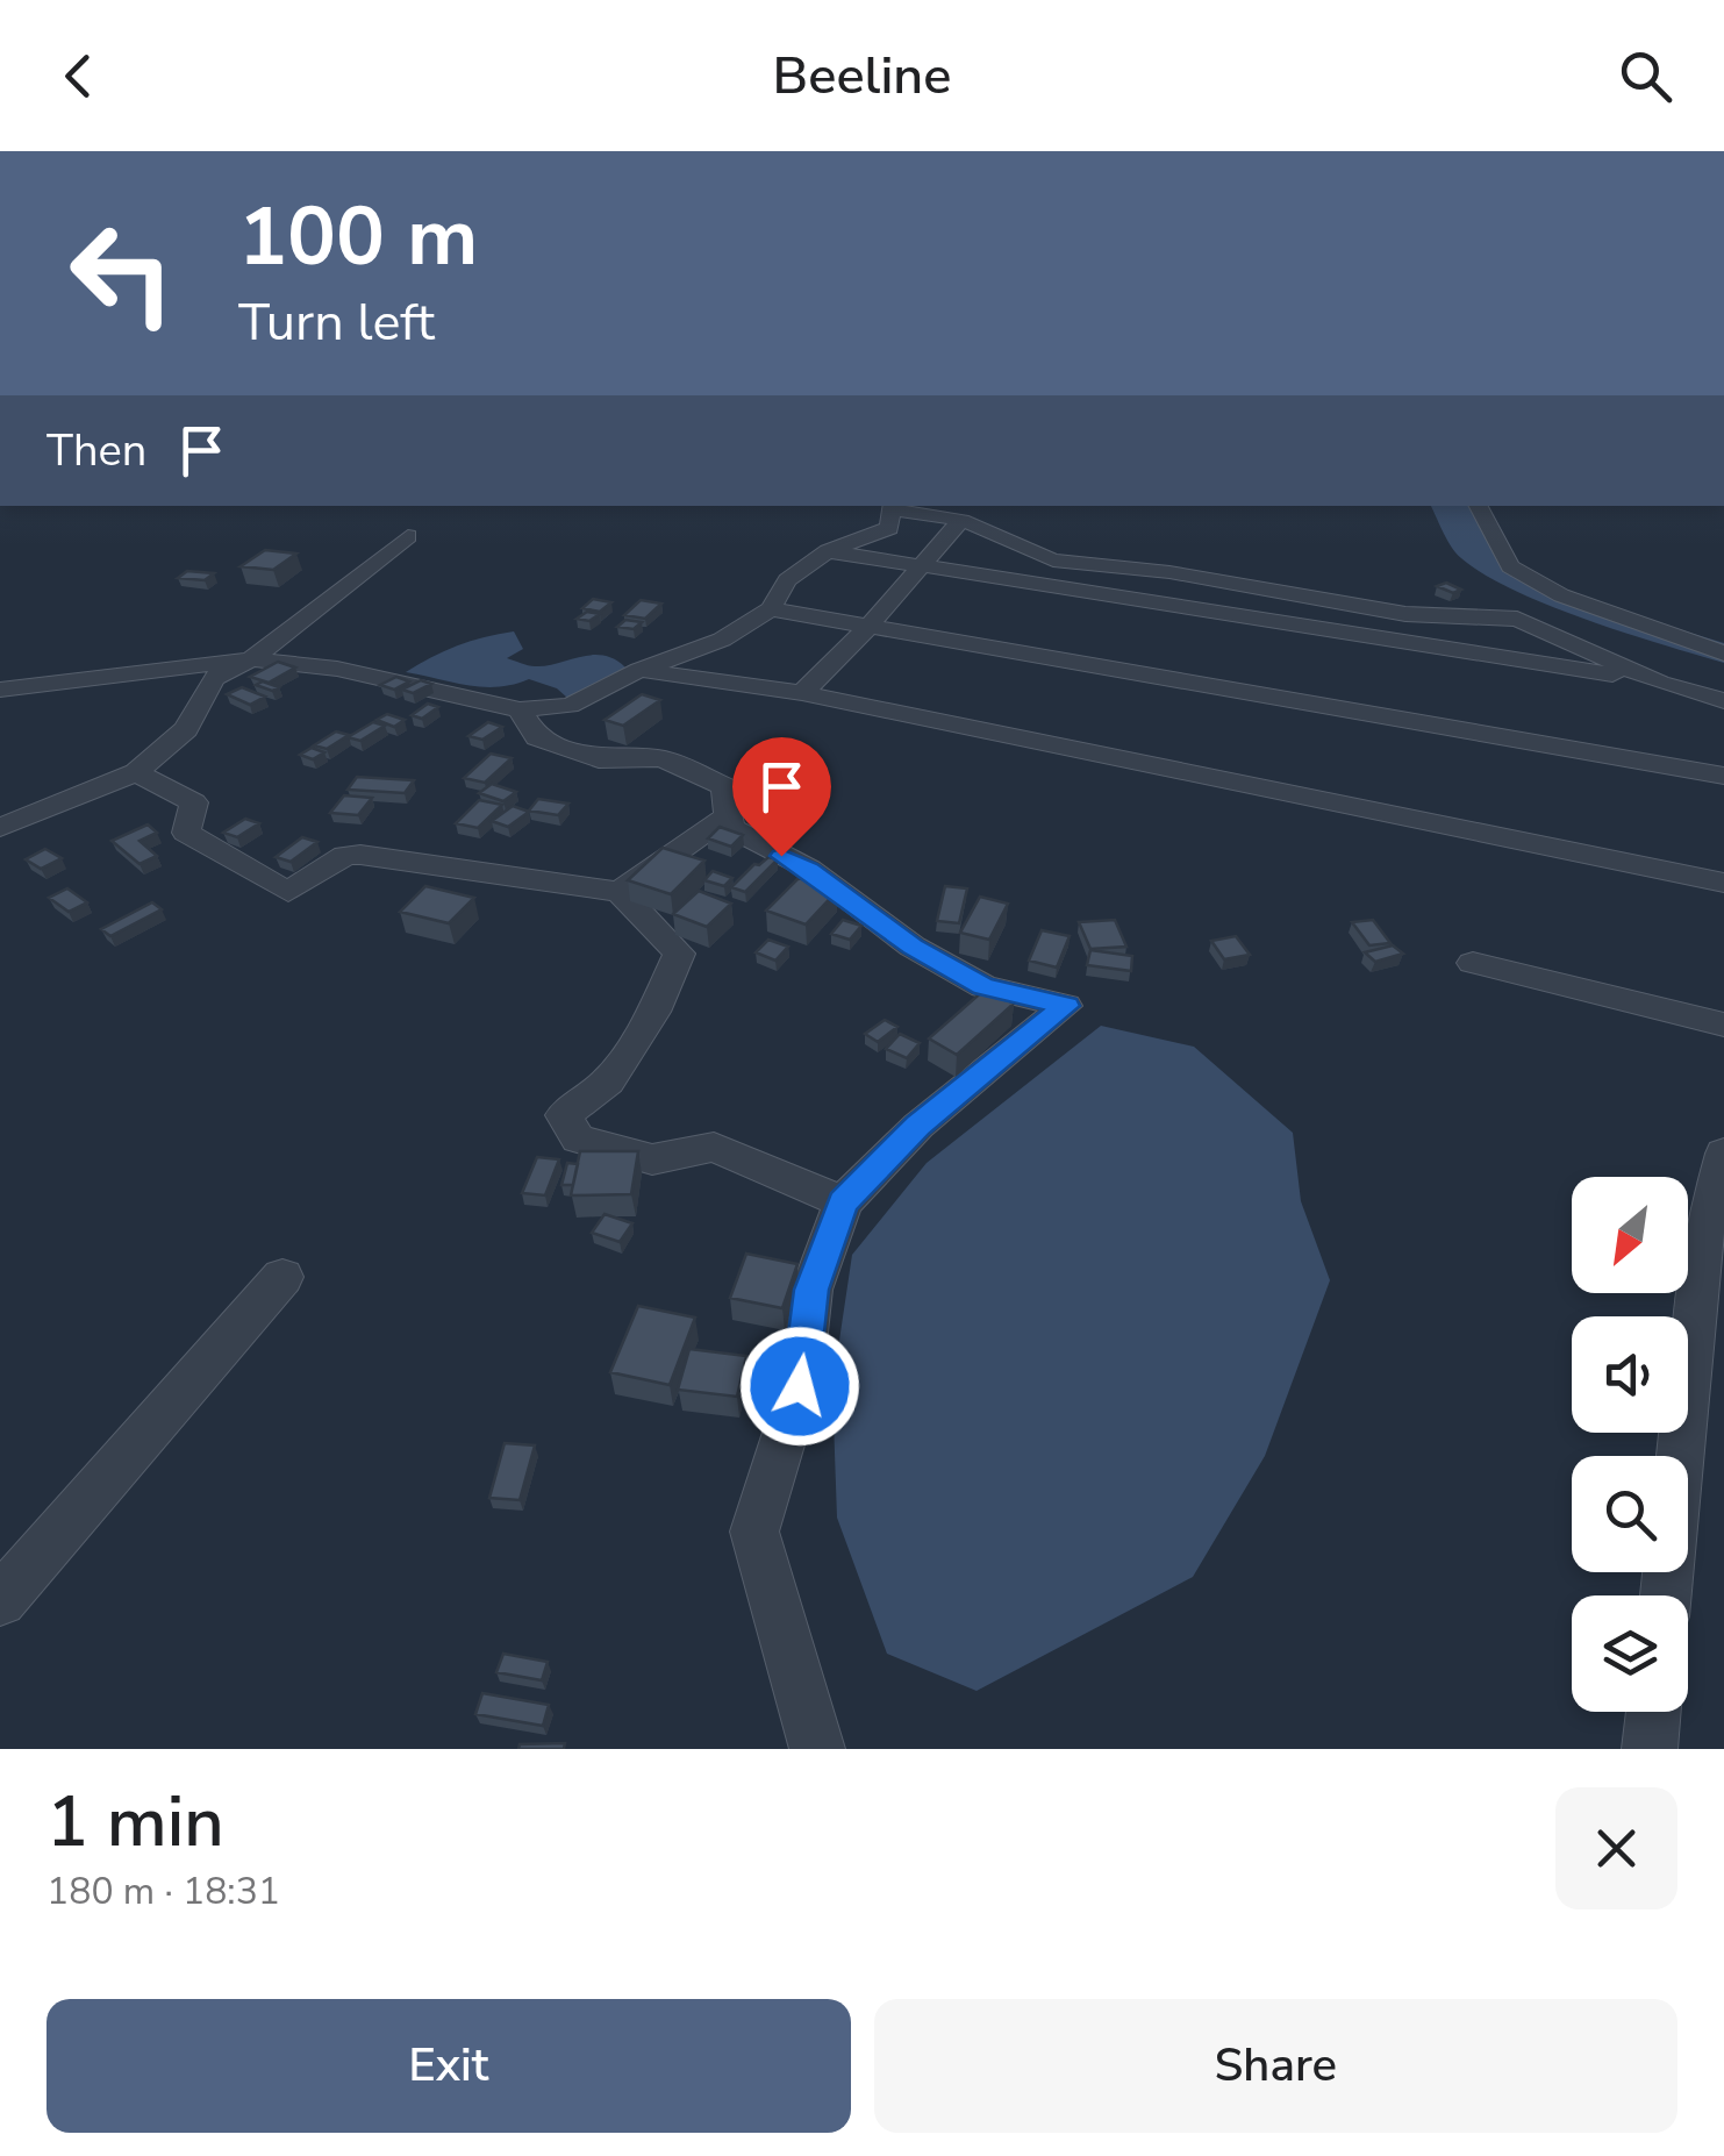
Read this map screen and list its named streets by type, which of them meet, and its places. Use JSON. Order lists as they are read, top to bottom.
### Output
{
  "north": "bottom left",
  "page": {
    "header": "Beeline",
    "turn": ["100 m", "Turn left"],
    "then": "Then",
    "heading": ["1 min", "180 m · 18:31"],
    "buttons": ["Exit", "Share"]
  }
}
